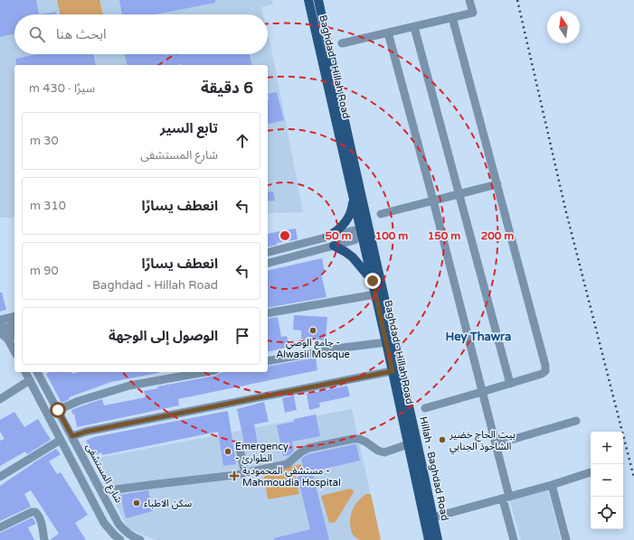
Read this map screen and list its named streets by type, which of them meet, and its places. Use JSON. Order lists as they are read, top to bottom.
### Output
{
  "streets": {
    "main road": ["Baghdad - Hillah Road", "Hillah - Baghdad Road"],
    "street": ["شارع المستشفى"]
  },
  "districts": ["Hey Thawra"],
  "places": {
    "other": [
      "جامع الوصي - Alwasii Mosque",
      "بيت الحاج خضير الشاحوذ الجنابي",
      "Emergency - الطوارئ",
      "سكن الاطباء"
    ],
    "health": ["مستشفى المحمودية - Mahmoudia Hospital"]
  },
  "north": "top",
  "page": {
    "search": "ابحث هنا",
    "heading": ["6 دقيقة", "سيرًا · 430 m"],
    "list": [
      ["تابع السير", "شارع المستشفى", "30 m"],
      ["انعطف يسارًا", "310 m"],
      ["انعطف يسارًا", "Baghdad - Hillah Road", "90 m"],
      "الوصول إلى الوجهة"
    ],
    "map_buttons": ["+", "−"]
  },
  "rings": [
    "50 m",
    "100 m",
    "150 m",
    "200 m"
  ]
}
